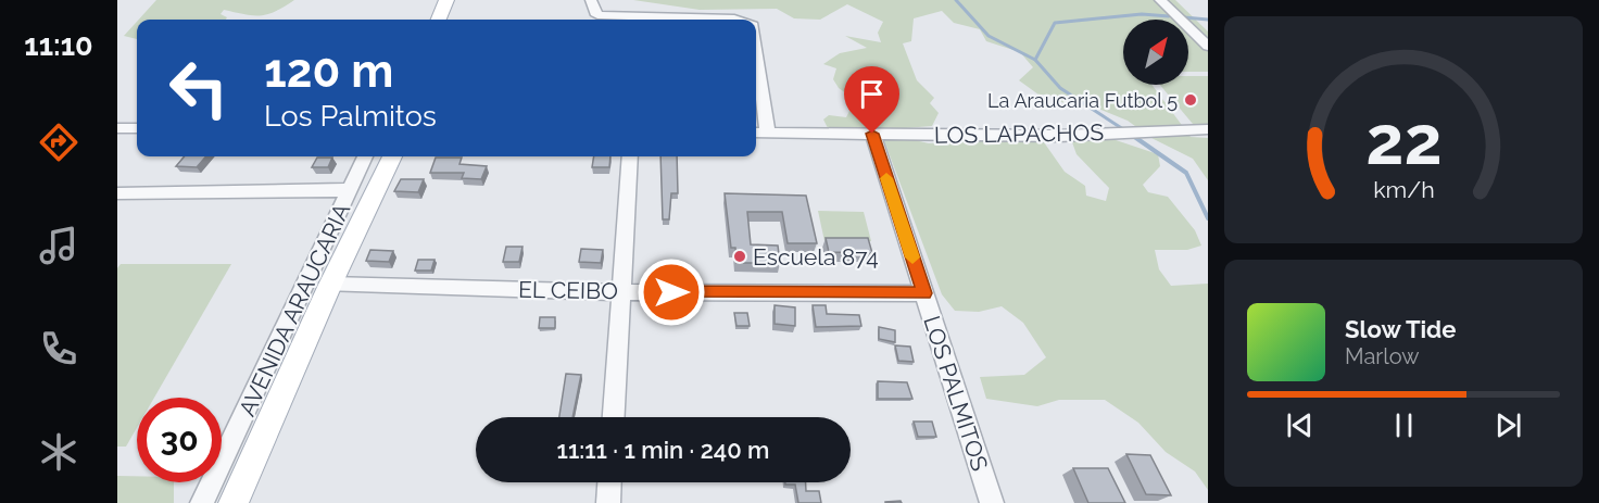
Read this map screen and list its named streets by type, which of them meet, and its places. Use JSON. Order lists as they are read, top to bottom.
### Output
{
  "streets": {
    "main road": ["AVENIDA ARAUCARIA"],
    "street": ["LOS LAPACHOS", "EL CEIBO", "LOS PALMITOS"]
  },
  "crossings": [
    ["LOS LAPACHOS", "LOS PALMITOS"],
    ["EL CEIBO", "AVENIDA ARAUCARIA"],
    ["EL CEIBO", "LOS PALMITOS"]
  ],
  "places": ["La Araucaria Futbol 5", "Escuela 874"],
  "north": "top right",
  "page": {
    "tabs": "11:10",
    "turn": ["120 m", "Los Palmitos"],
    "song": ["Slow Tide", "Marlow"],
    "limit": "30",
    "trip": "11:11 · 1 min · 240 m",
    "gauge": ["22", "km/h"]
  }
}
